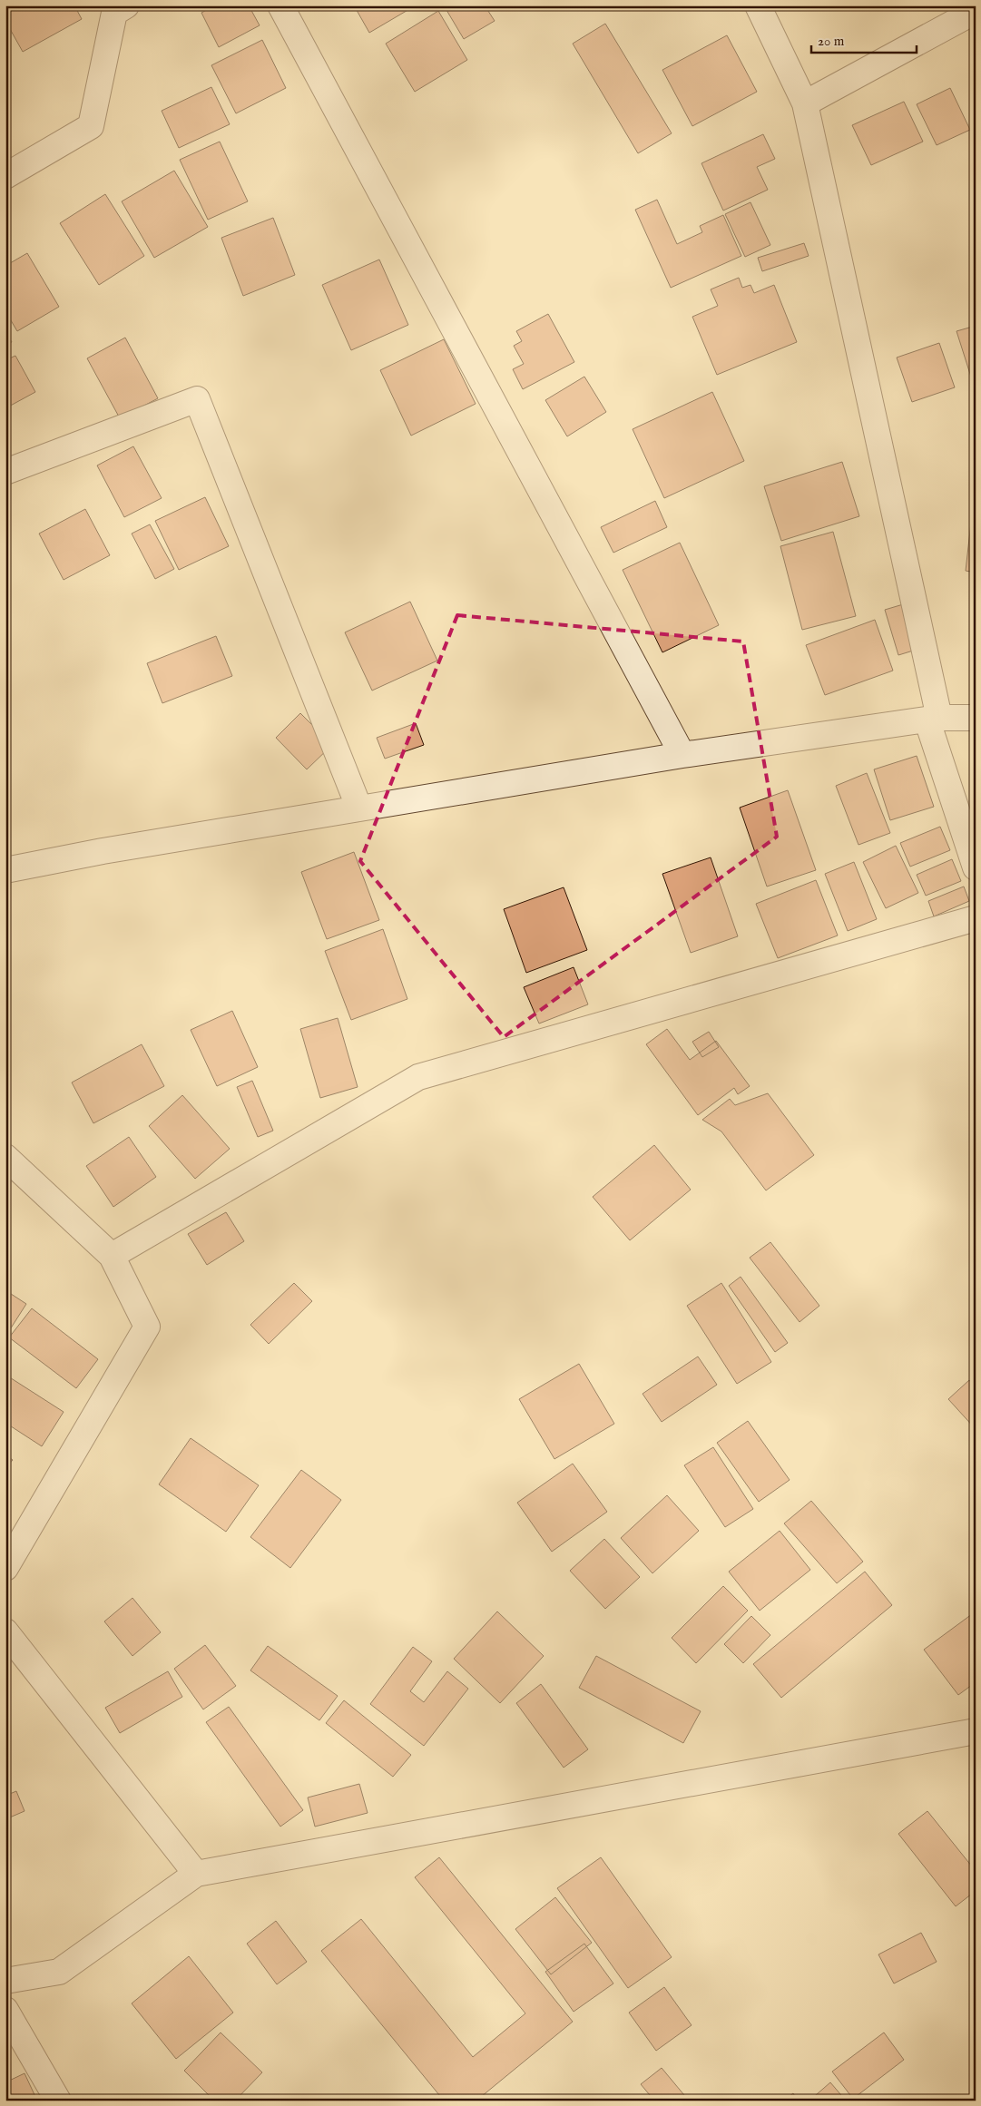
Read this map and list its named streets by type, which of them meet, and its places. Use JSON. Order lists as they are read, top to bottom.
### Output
{
  "scale_bar": "20 m"
}
